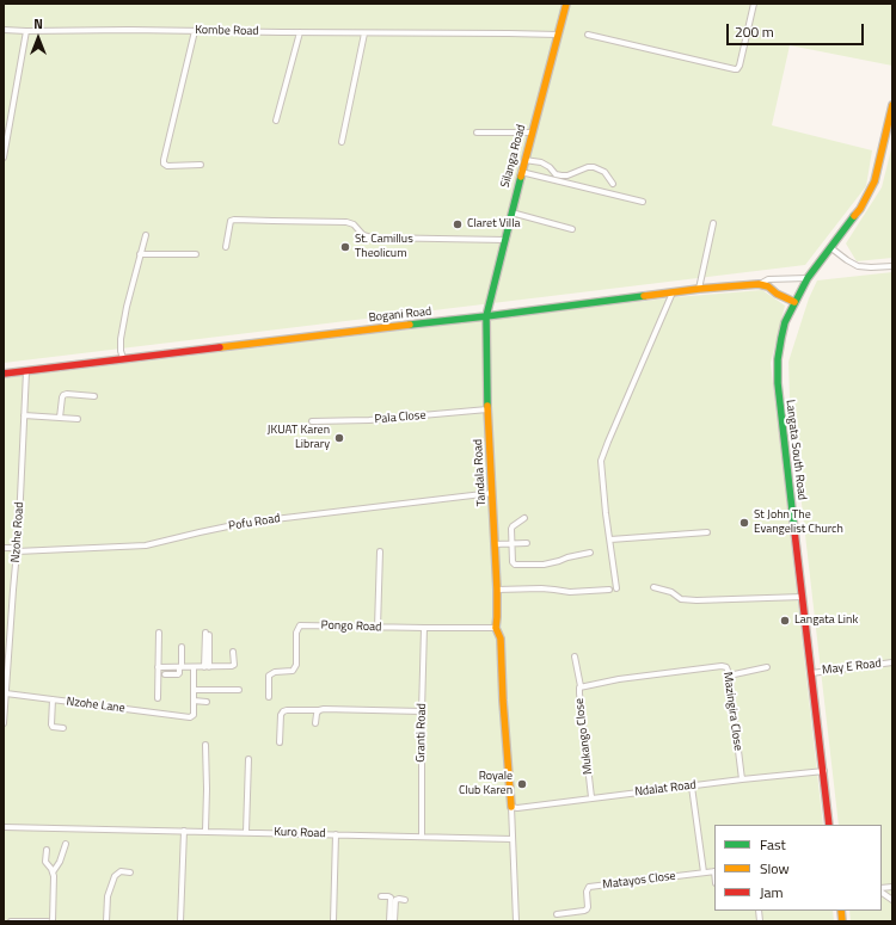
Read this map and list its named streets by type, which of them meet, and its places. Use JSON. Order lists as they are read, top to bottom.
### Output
{
  "streets": {
    "street": [
      "Kombe Road",
      "Silanga Road",
      "Bogani Road",
      "Pala Close",
      "Langata South Road",
      "Tandala Road",
      "Pofu Road",
      "Nzohe Road",
      "Pongo Road",
      "May E Road",
      "Nzohe Lane",
      "Mazingira Close",
      "Granti Road",
      "Mukango Close",
      "Ndalat Road",
      "Kuro Road",
      "Matayos Close"
    ]
  },
  "crossings": [
    ["Kombe Road", "Silanga Road"],
    ["Silanga Road", "Bogani Road"],
    ["Silanga Road", "Tandala Road"],
    ["Bogani Road", "Tandala Road"],
    ["Bogani Road", "Nzohe Road"],
    ["Pala Close", "Tandala Road"],
    ["Langata South Road", "May E Road"],
    ["Langata South Road", "Ndalat Road"],
    ["Tandala Road", "Pofu Road"],
    ["Tandala Road", "Pongo Road"],
    ["Tandala Road", "Ndalat Road"],
    ["Pofu Road", "Nzohe Road"],
    ["Nzohe Road", "Nzohe Lane"],
    ["Pongo Road", "Granti Road"],
    ["Mazingira Close", "Mukango Close"],
    ["Mazingira Close", "Ndalat Road"],
    ["Granti Road", "Kuro Road"],
    ["Mukango Close", "Ndalat Road"]
  ],
  "places": [
    "Claret Villa",
    "St. Camillus Theolicum",
    "JKUAT Karen Library",
    "St John The Evangelist Church",
    "Langata Link",
    "Royale Club Karen"
  ],
  "legend": ["Fast", "Slow", "Jam"],
  "scale_bar": "200 m",
  "north": "top"
}
